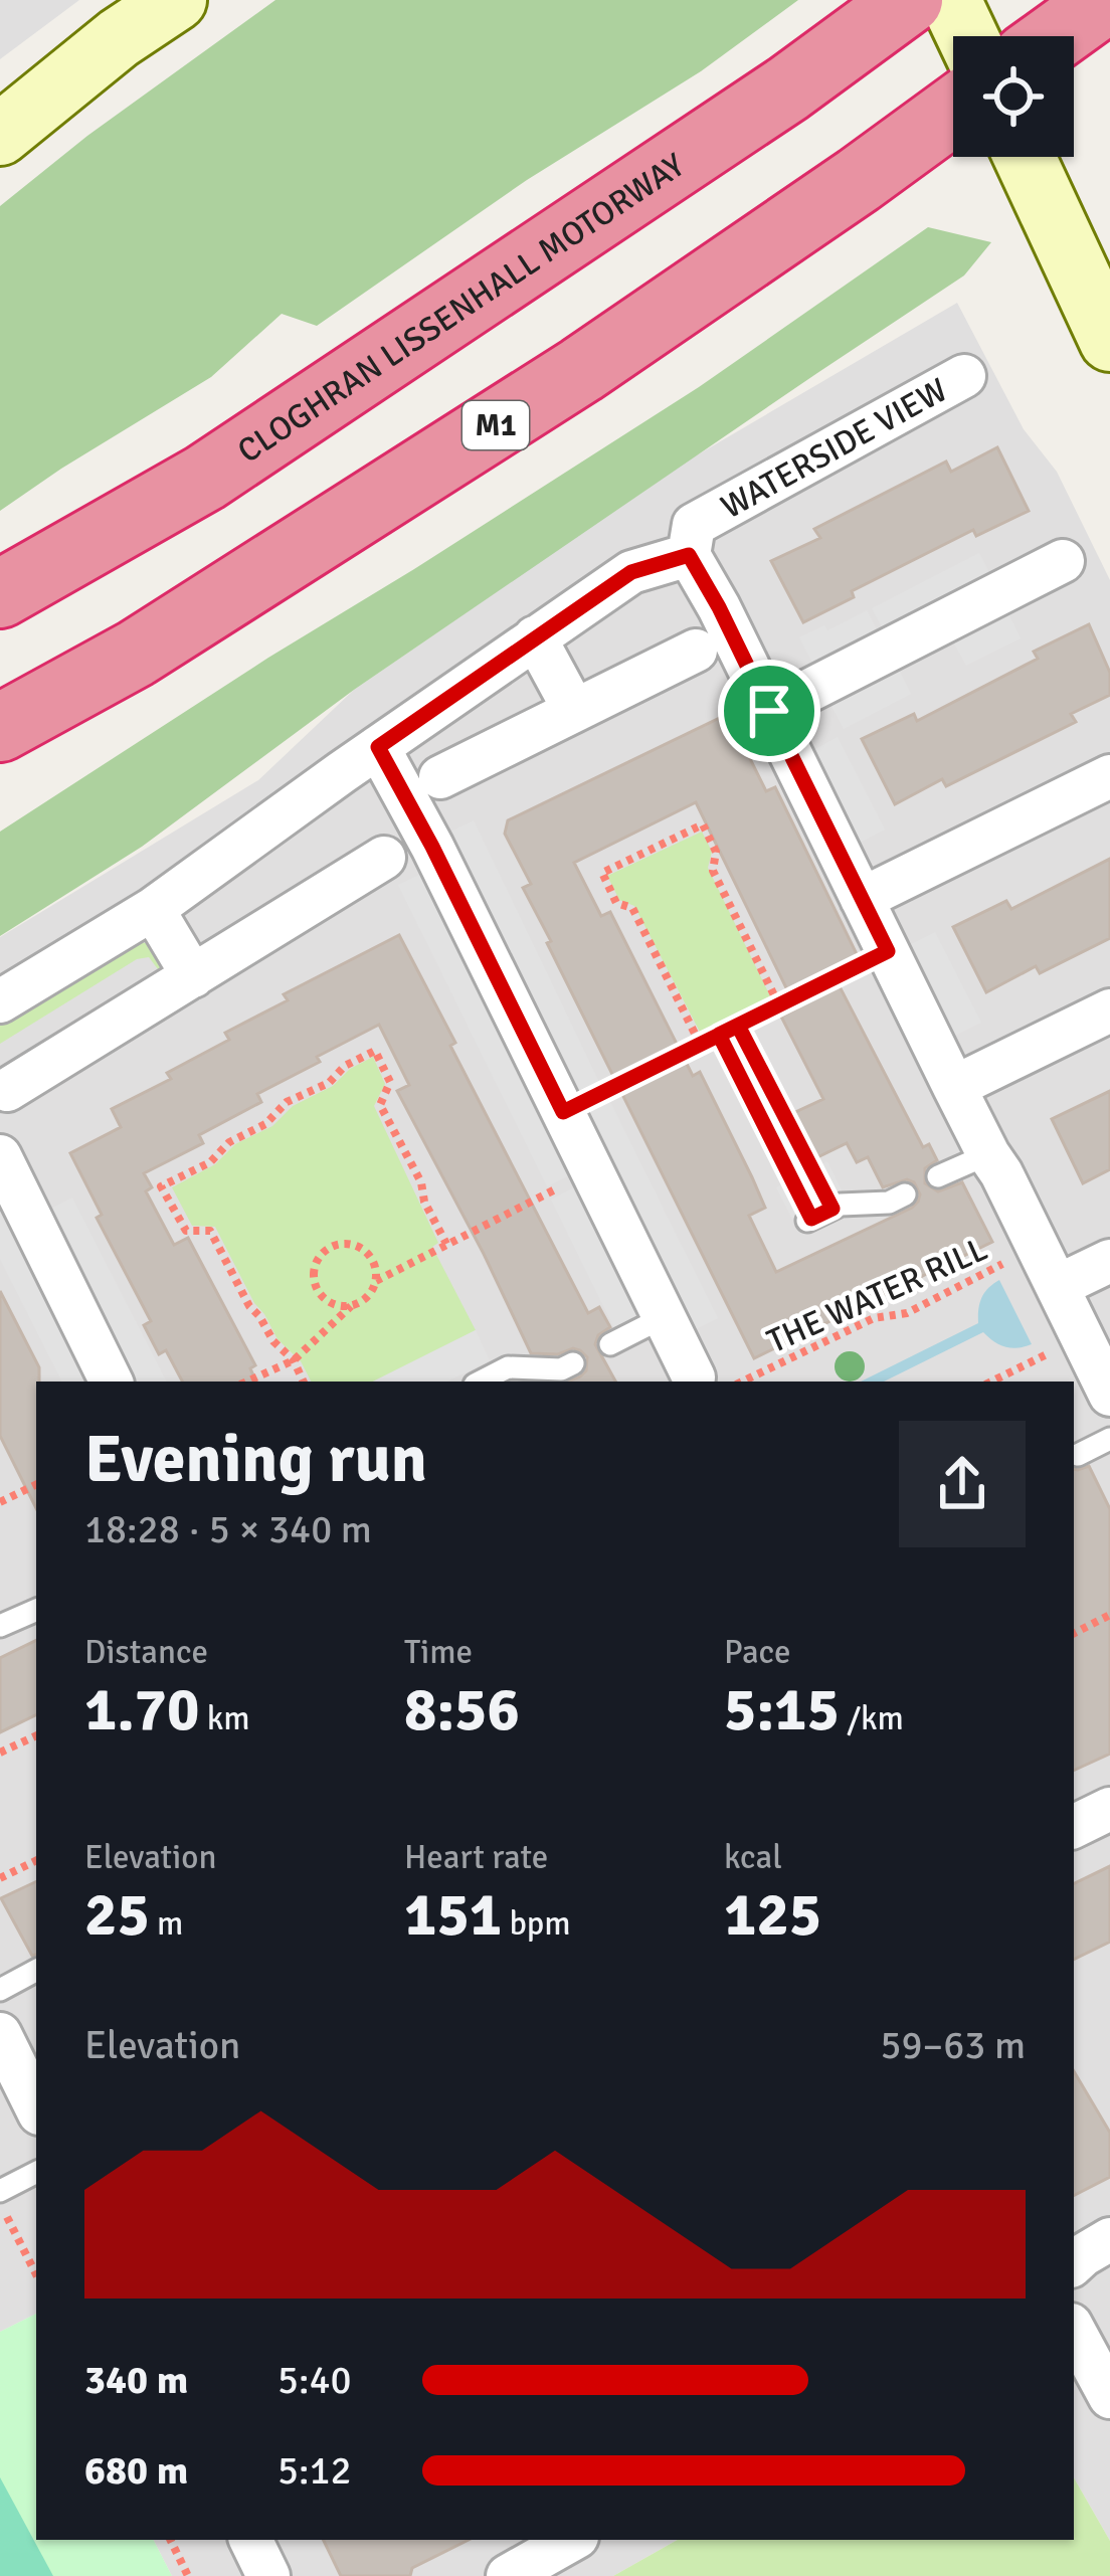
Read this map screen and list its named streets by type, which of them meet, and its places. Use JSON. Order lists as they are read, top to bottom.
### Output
{
  "streets": {
    "highway": ["CLOGHRAN LISSENHALL MOTORWAY", "M1"],
    "street": ["WATERSIDE VIEW"],
    "path": ["THE WATER RILL"]
  },
  "page": {
    "heading": ["Evening run", "18:28 · 5 × 340 m"],
    "stats": [
      ["Distance", "1.70 km"],
      ["Time", "8:56"],
      ["Pace", "5:15 /km"],
      ["Elevation", "25 m"],
      ["Heart rate", "151 bpm"],
      ["kcal", "125"]
    ],
    "chart": ["Elevation", "59–63 m"],
    "list": [
      {
        "name": "340 m",
        "note": "5:40"
      },
      {
        "name": "680 m",
        "note": "5:12"
      }
    ]
  }
}
